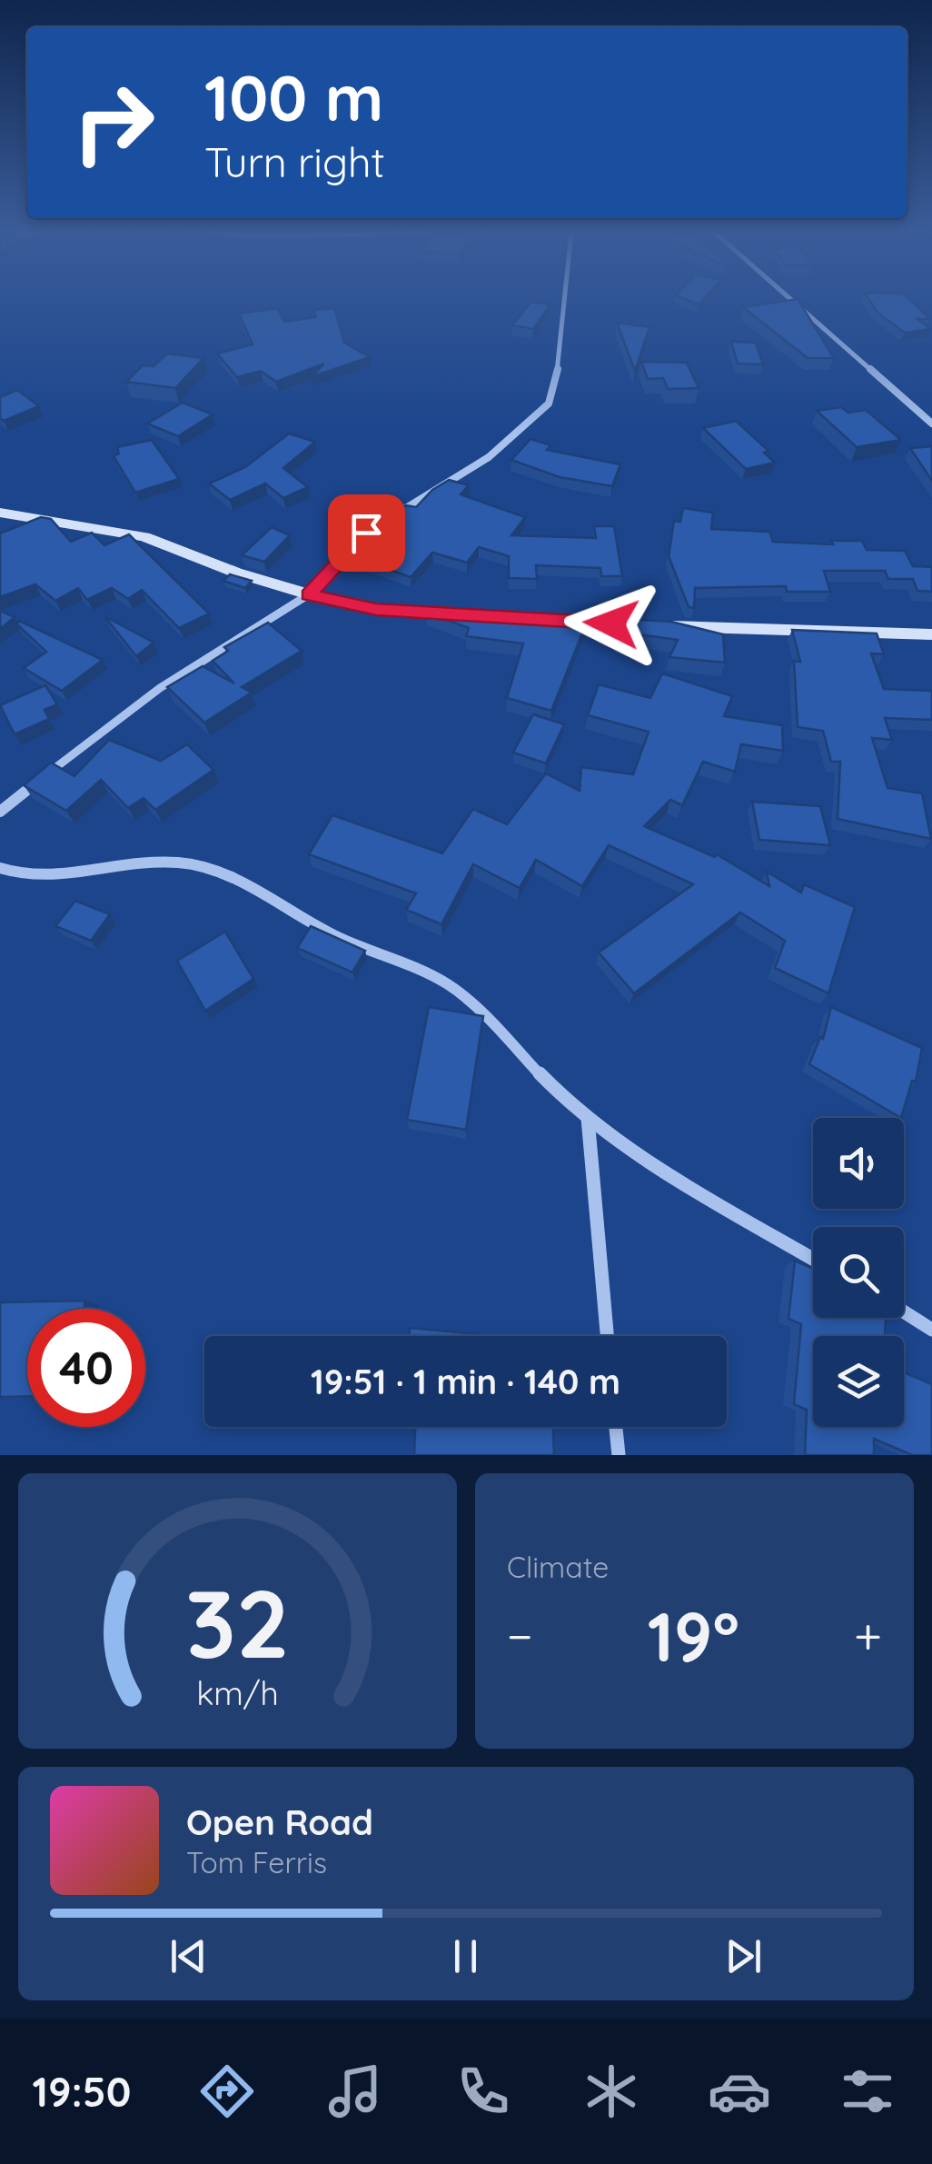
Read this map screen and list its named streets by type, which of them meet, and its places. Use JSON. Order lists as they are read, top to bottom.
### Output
{
  "page": {
    "turn": ["100 m", "Turn right"],
    "limit": "40",
    "trip": "19:51 · 1 min · 140 m",
    "tile": "Climate",
    "heat": ["−", "19°", "+"],
    "song": ["Open Road", "Tom Ferris"],
    "tabs": "19:50",
    "gauge": ["32", "km/h"]
  }
}
